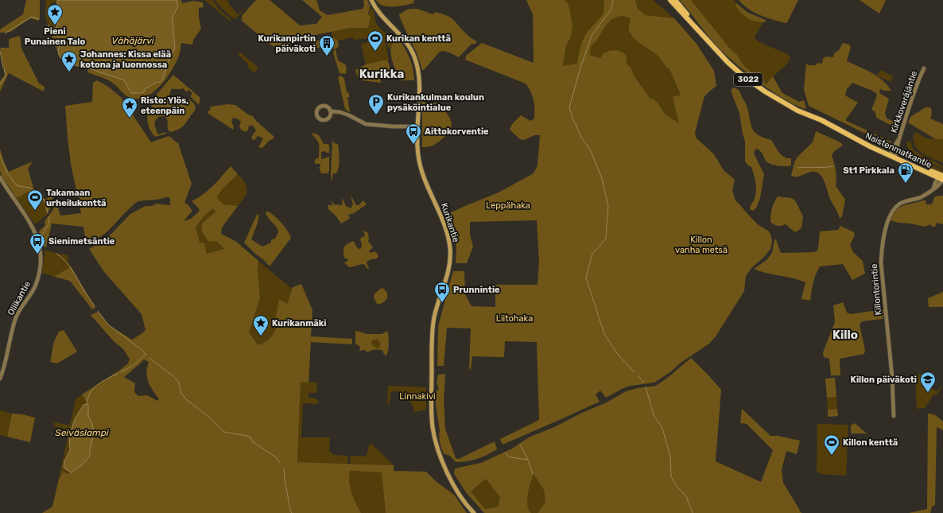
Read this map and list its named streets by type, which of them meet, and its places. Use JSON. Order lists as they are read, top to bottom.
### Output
{
  "streets": {
    "main road": ["3022", "Naistenmatkantie", "Kurikantie"],
    "street": ["Kirkkoveräjäntie", "Killontorintie", "Ollikantie"]
  },
  "crossings": [
    ["Kirkkoveräjäntie", "Naistenmatkantie"],
    ["Naistenmatkantie", "Killontorintie"]
  ],
  "districts": ["Kurikka", "Killo"],
  "water": ["Vähäjärvi", "Seiväslampi"],
  "parks": [
    "Leppähaka",
    "Killon vanha metsä",
    "Liitohaka",
    "Linnakivi"
  ],
  "places": {
    "place": [
      "Pieni Punainen Talo",
      "Johannes: Kissa elää kotona ja luonnossa",
      "Risto: Ylös, eteenpäin",
      "Kurikanmäki"
    ],
    "sports": ["Kurikan kenttä", "Takamaan urheilukenttä", "Killon kenttä"],
    "building": ["Kurikanpirtin päiväkoti"],
    "parking": ["Kurikankulman koulun pysäköintialue"],
    "bus stop": ["Aittokorventie", "Sienimetsäntie", "Prunnintie"],
    "fuel station": ["St1 Pirkkala"],
    "school or university": ["Killon päiväkoti"]
  }
}
